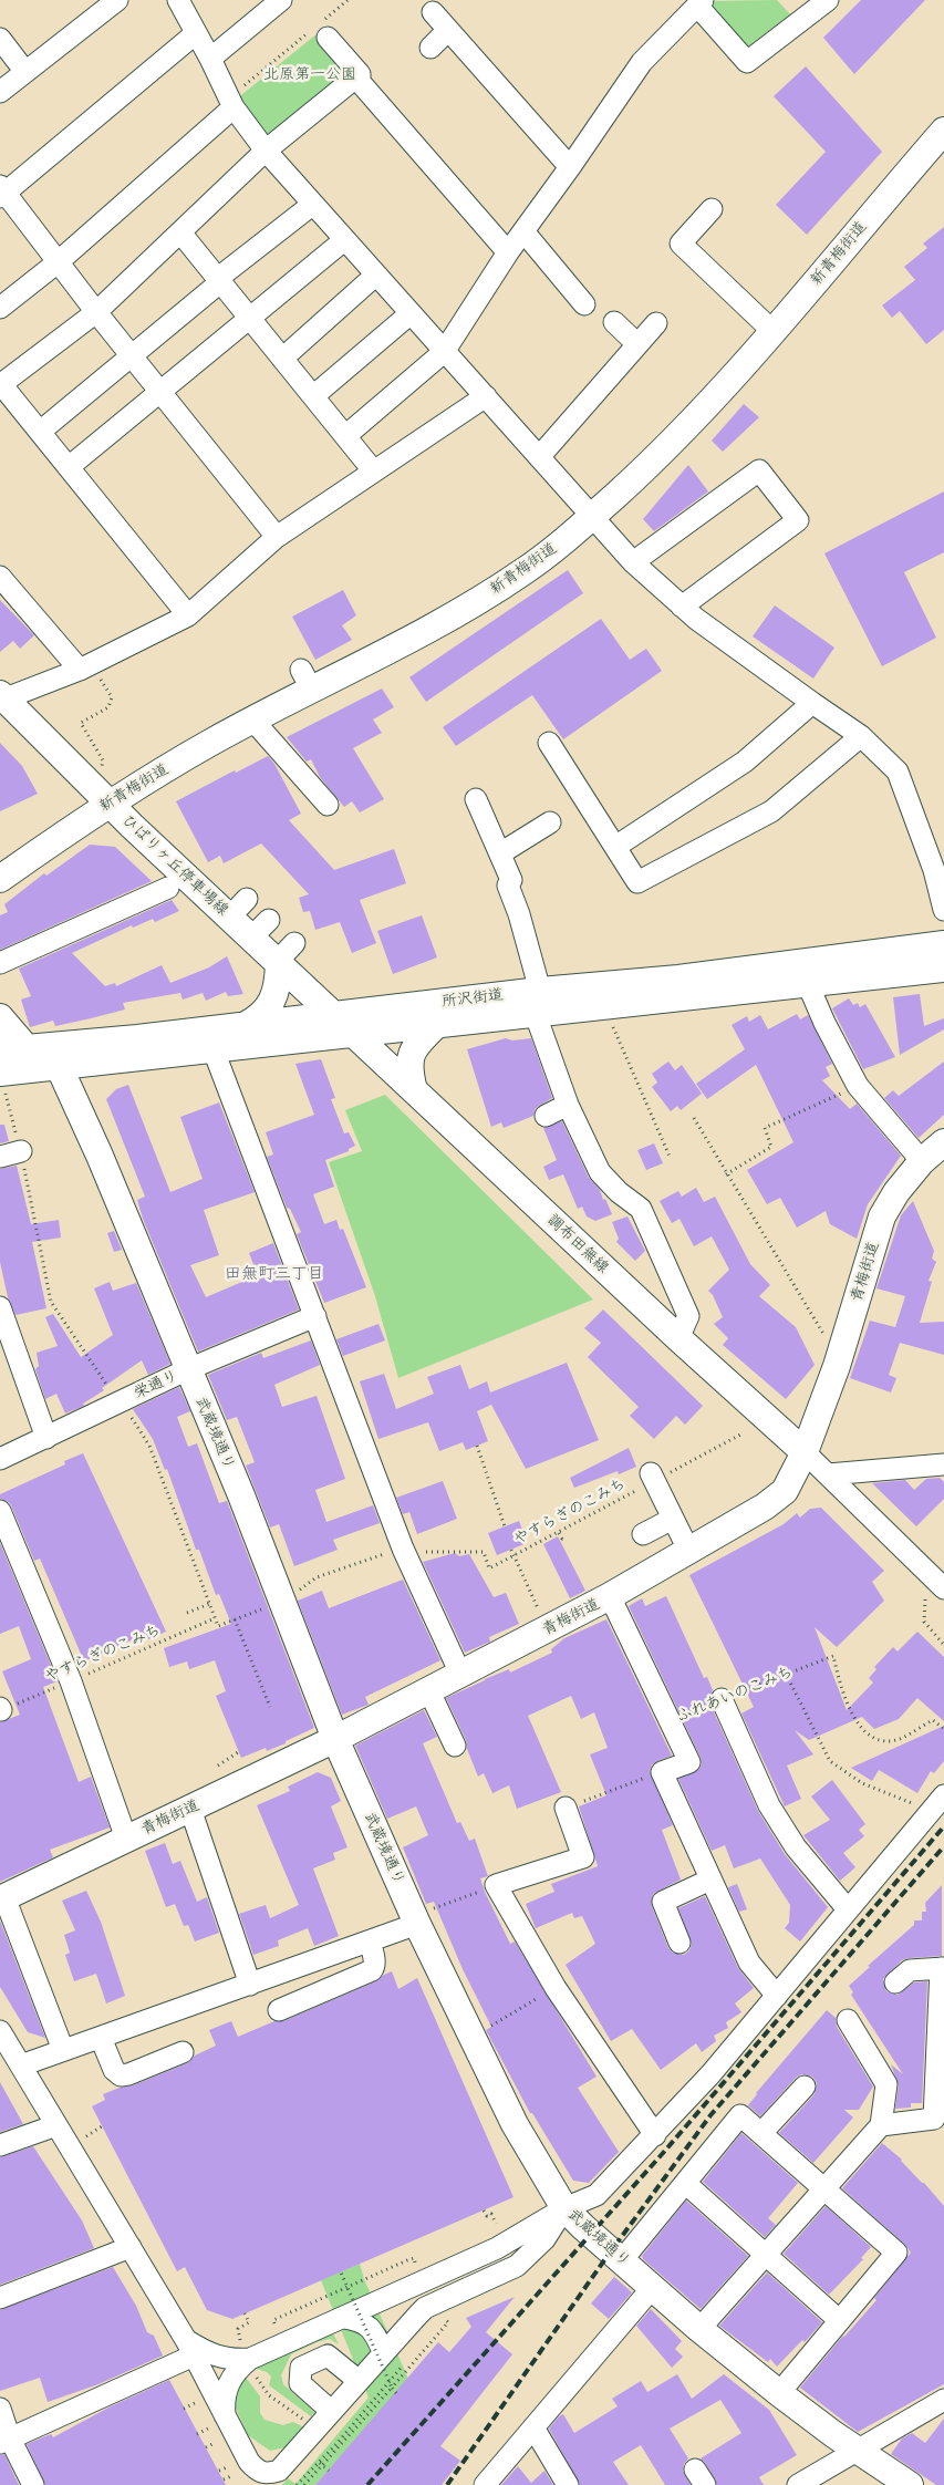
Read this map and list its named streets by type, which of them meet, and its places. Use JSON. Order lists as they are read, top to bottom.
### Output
{
  "streets": {
    "main road": [
      "新青梅街道",
      "ひばりヶ丘停車場線",
      "所沢街道",
      "調布田無線",
      "青梅街道",
      "武蔵境通り"
    ],
    "street": ["栄通り", "ふれあいのこみち"],
    "path": ["やすらぎのこみち"]
  },
  "crossings": [
    ["新青梅街道", "ひばりヶ丘停車場線"],
    ["ひばりヶ丘停車場線", "所沢街道"],
    ["ひばりヶ丘停車場線", "調布田無線"],
    ["所沢街道", "調布田無線"],
    ["所沢街道", "武蔵境通り"],
    ["調布田無線", "青梅街道"],
    ["青梅街道", "武蔵境通り"],
    ["栄通り", "武蔵境通り"]
  ],
  "districts": ["田無町三丁目"],
  "parks": ["北原第一公園"]
}
